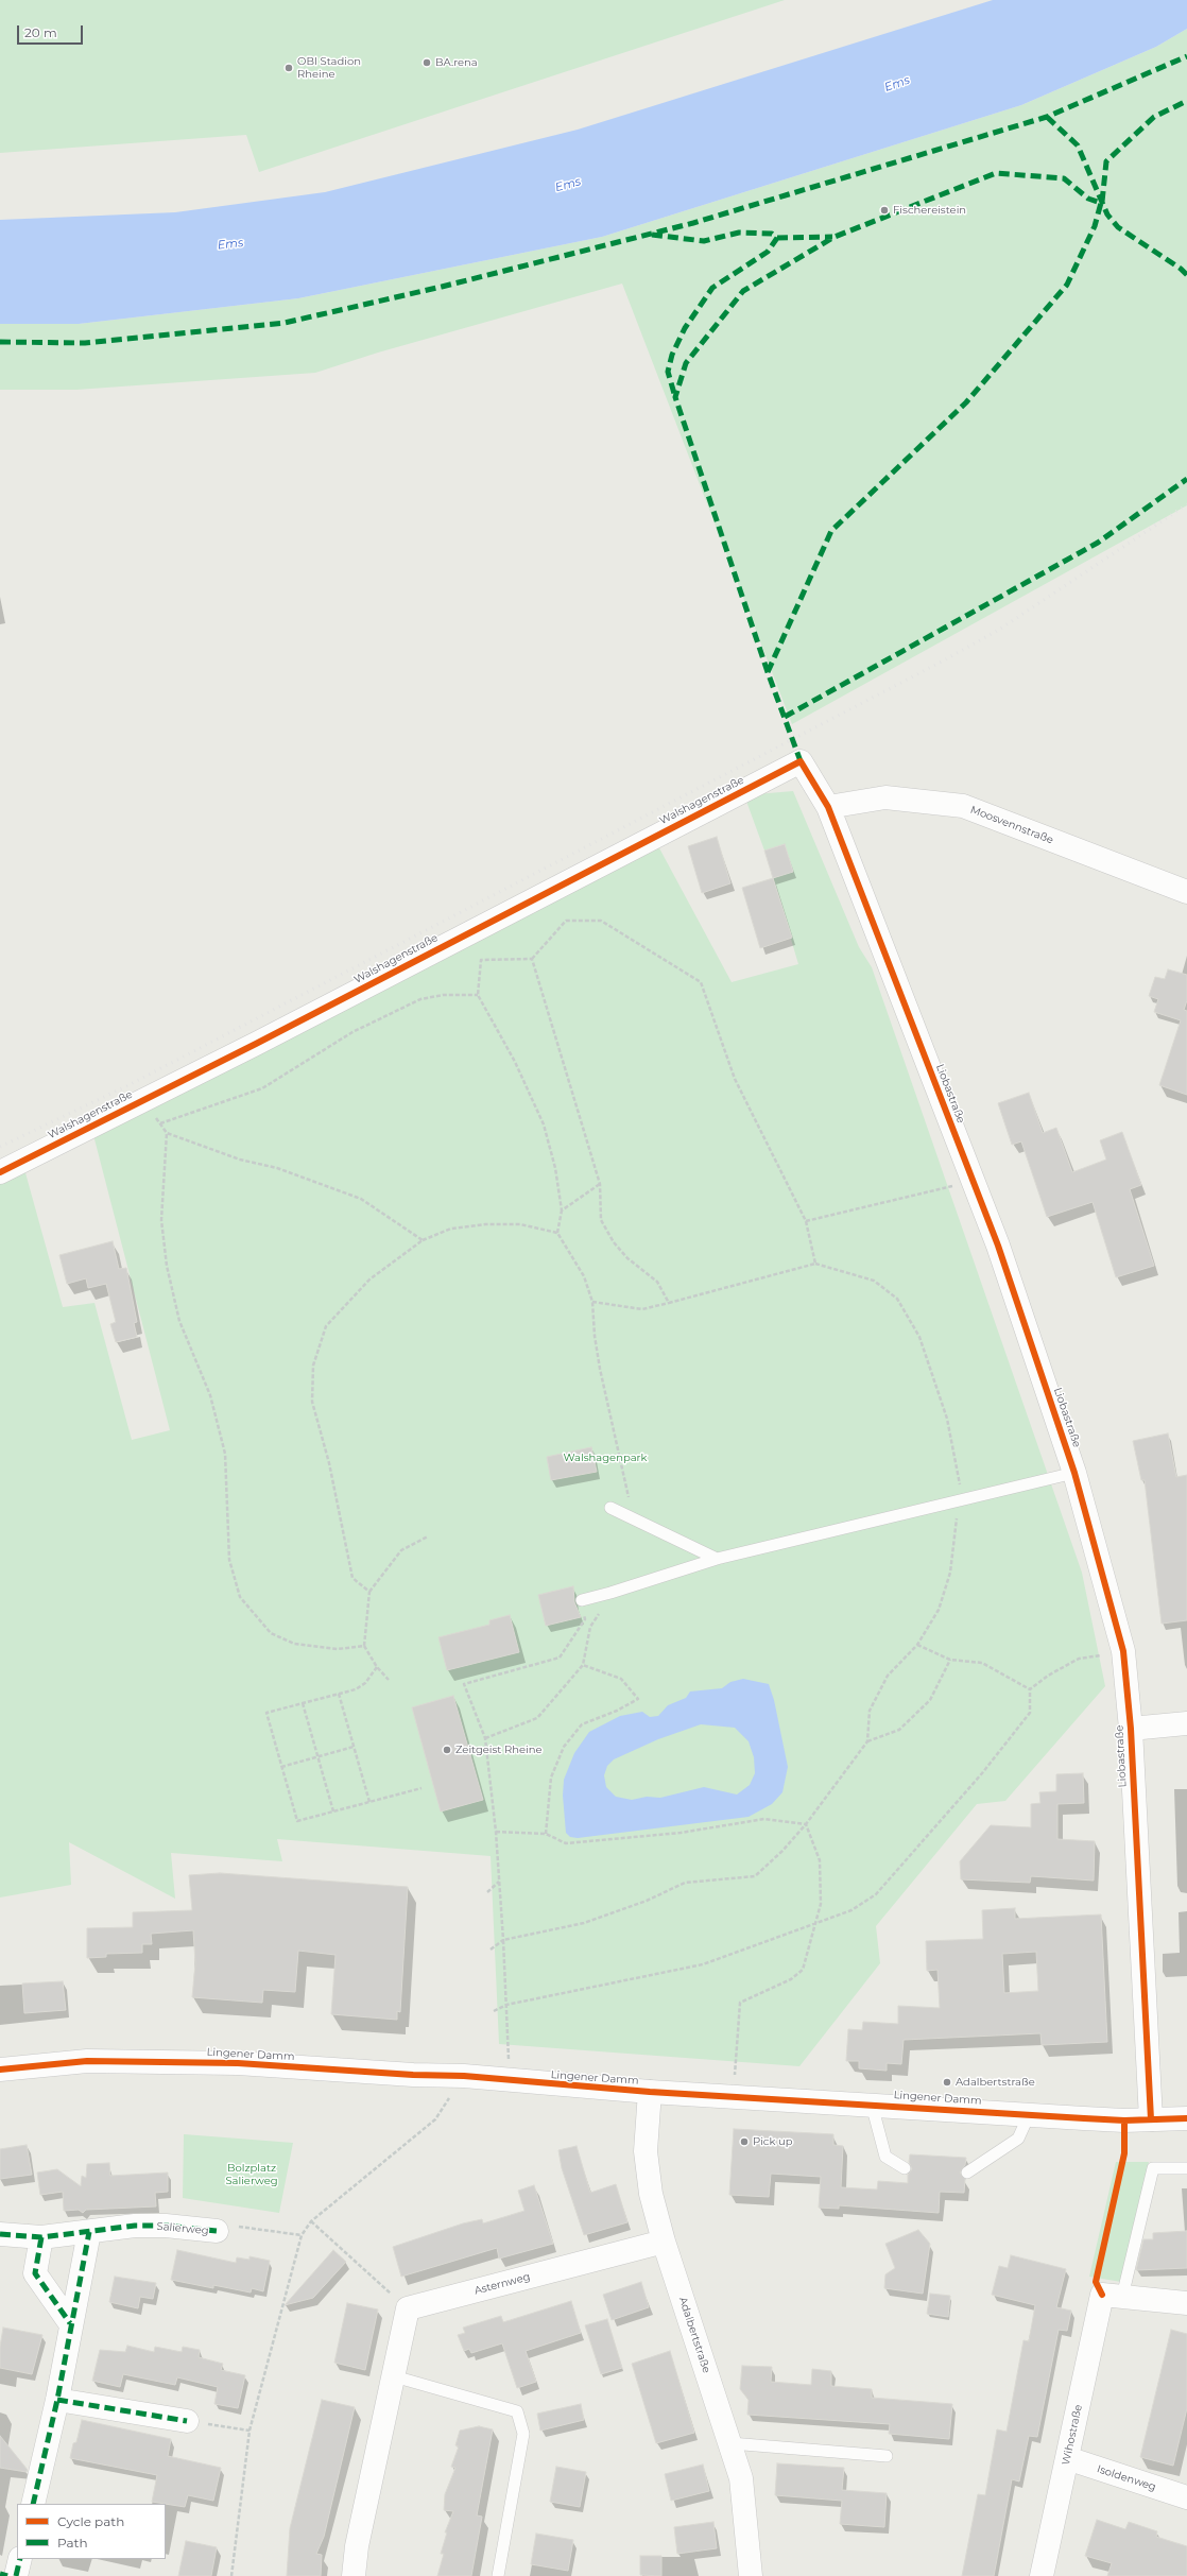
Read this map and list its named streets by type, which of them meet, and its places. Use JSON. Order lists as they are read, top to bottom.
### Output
{
  "streets": {
    "street": [
      "Walshagenstraße",
      "Moosvennstraße",
      "Liobastraße",
      "Lingener Damm",
      "Salierweg",
      "Asternweg",
      "Adalbertstraße",
      "Wihostraße",
      "Isoldenweg"
    ]
  },
  "crossings": [
    ["Walshagenstraße", "Liobastraße"],
    ["Moosvennstraße", "Liobastraße"],
    ["Liobastraße", "Lingener Damm"],
    ["Lingener Damm", "Adalbertstraße"],
    ["Asternweg", "Adalbertstraße"],
    ["Wihostraße", "Isoldenweg"]
  ],
  "water": ["Ems"],
  "parks": ["Walshagenpark", "Bolzplatz Salierweg"],
  "places": [
    "BA.rena",
    "OBI Stadion Rheine",
    "Fischereistein",
    "Zeitgeist Rheine",
    "Adalbertstraße",
    "Pick up"
  ],
  "legend": ["Cycle path", "Path"],
  "scale_bar": "20 m"
}
